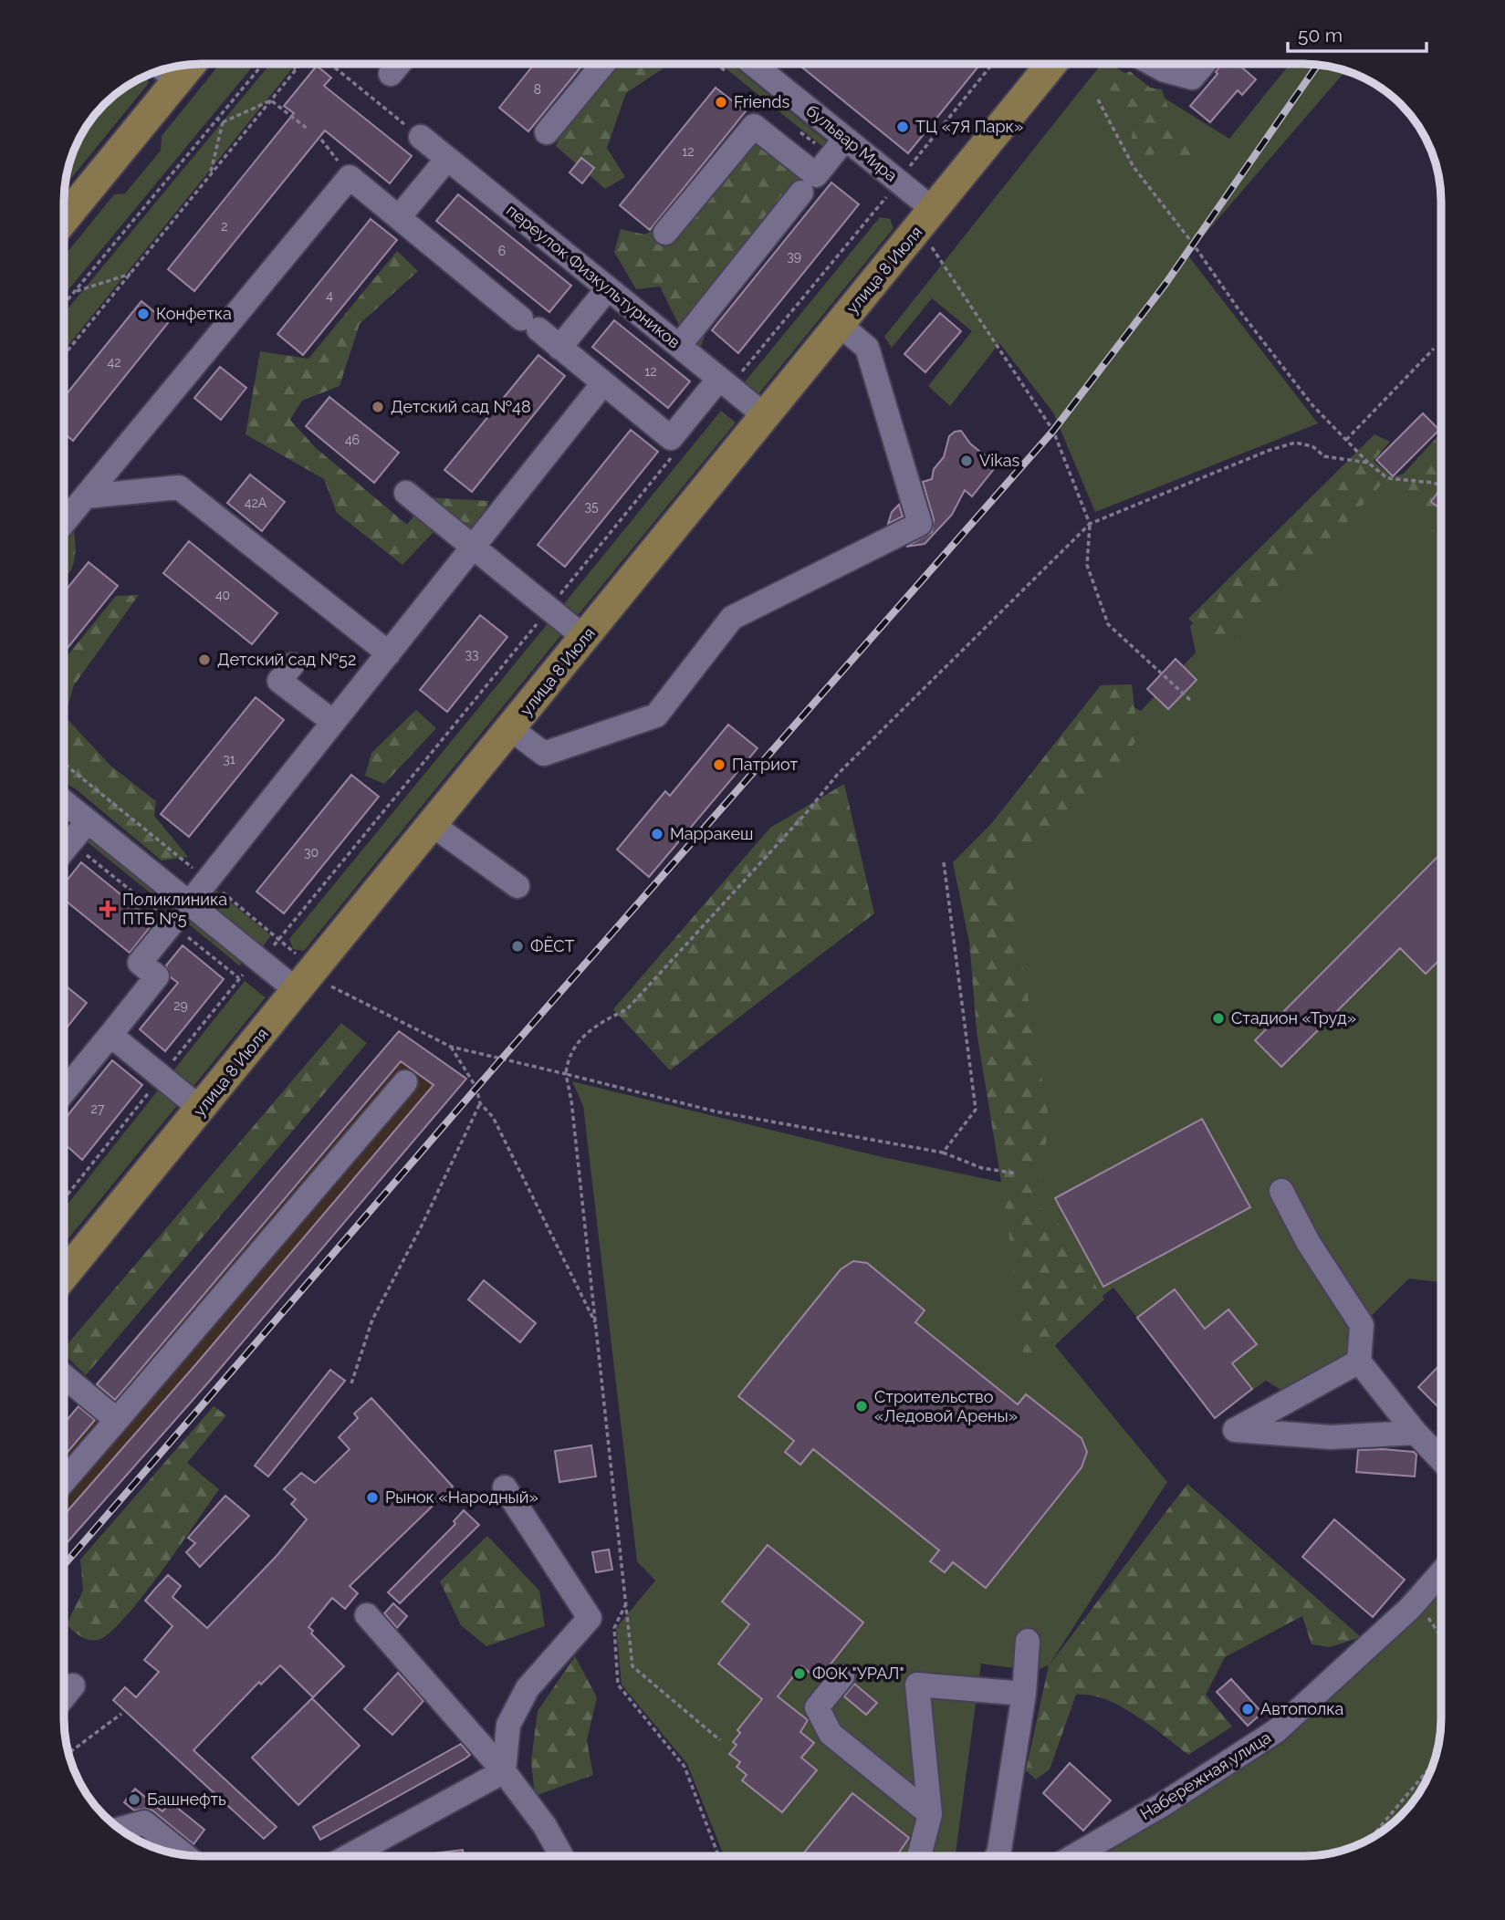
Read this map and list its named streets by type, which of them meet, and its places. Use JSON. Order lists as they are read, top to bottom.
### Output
{
  "streets": {
    "main road": ["улица 8 Июля"],
    "street": ["бульвар Мира", "переулок Физкультурников", "Набережная улица"]
  },
  "crossings": [
    ["бульвар Мира", "улица 8 Июля"],
    ["улица 8 Июля", "переулок Физкультурников"]
  ],
  "places": {
    "other": [
      "Friends",
      "ТЦ «7Я Парк»",
      "Конфетка",
      "Детский сад №48",
      "Vikas",
      "Детский сад №52",
      "Патриот",
      "Марракеш",
      "ФЁСТ",
      "Стадион «Труд»",
      "Строительство «Ледовой Арены»",
      "Рынок «Народный»",
      "ФОК \"УРАЛ\"",
      "Автополка",
      "Башнефть"
    ],
    "health": ["Поликлиника ПТБ №5"]
  },
  "house_numbers": [
    "8",
    "12",
    "2",
    "6",
    "39",
    "4",
    "42",
    "12",
    "46",
    "42А",
    "35",
    "40",
    "33",
    "31",
    "30",
    "29",
    "27"
  ],
  "scale_bar": "50 m"
}
